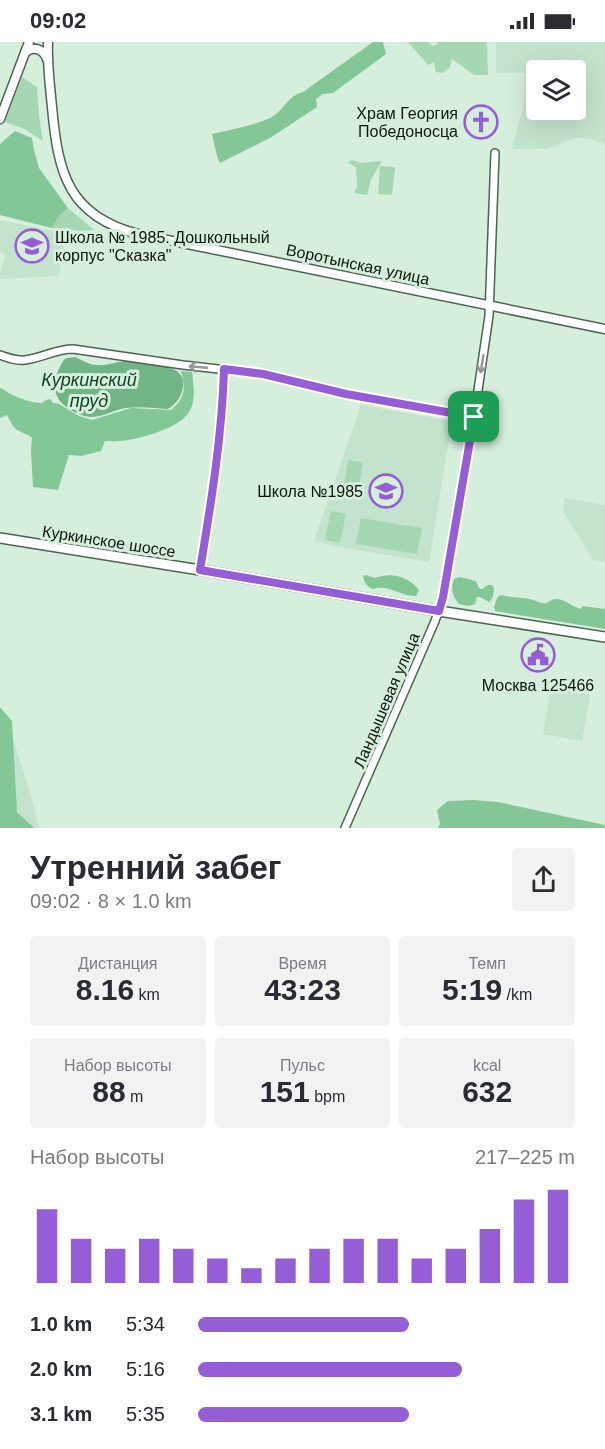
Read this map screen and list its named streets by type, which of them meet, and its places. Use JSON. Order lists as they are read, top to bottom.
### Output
{
  "streets": {
    "main road": ["Куркинское шоссе"],
    "street": ["Воротынская улица", "Ландышевая улица"]
  },
  "crossings": [
    ["Воротынская улица", "Ландышевая улица"],
    ["Куркинское шоссе", "Ландышевая улица"]
  ],
  "water": ["Куркинский пруд"],
  "places": {
    "church": ["Храм Георгия Победоносца"],
    "school or university": ["Школа № 1985. Дошкольный корпус \"Сказка\"", "Школа №1985"],
    "public building": ["Москва 125466"]
  },
  "page": {
    "status": "09:02",
    "heading": ["Утренний забег", "09:02 · 8 × 1.0 km"],
    "stats": [
      ["Дистанция", "8.16 km"],
      ["Время", "43:23"],
      ["Темп", "5:19 /km"],
      ["Набор высоты", "88 m"],
      ["Пульс", "151 bpm"],
      ["kcal", "632"]
    ],
    "chart": ["Набор высоты", "217–225 m"],
    "list": [
      {
        "name": "1.0 km",
        "note": "5:34"
      },
      {
        "name": "2.0 km",
        "note": "5:16"
      },
      {
        "name": "3.1 km",
        "note": "5:35"
      }
    ]
  }
}
